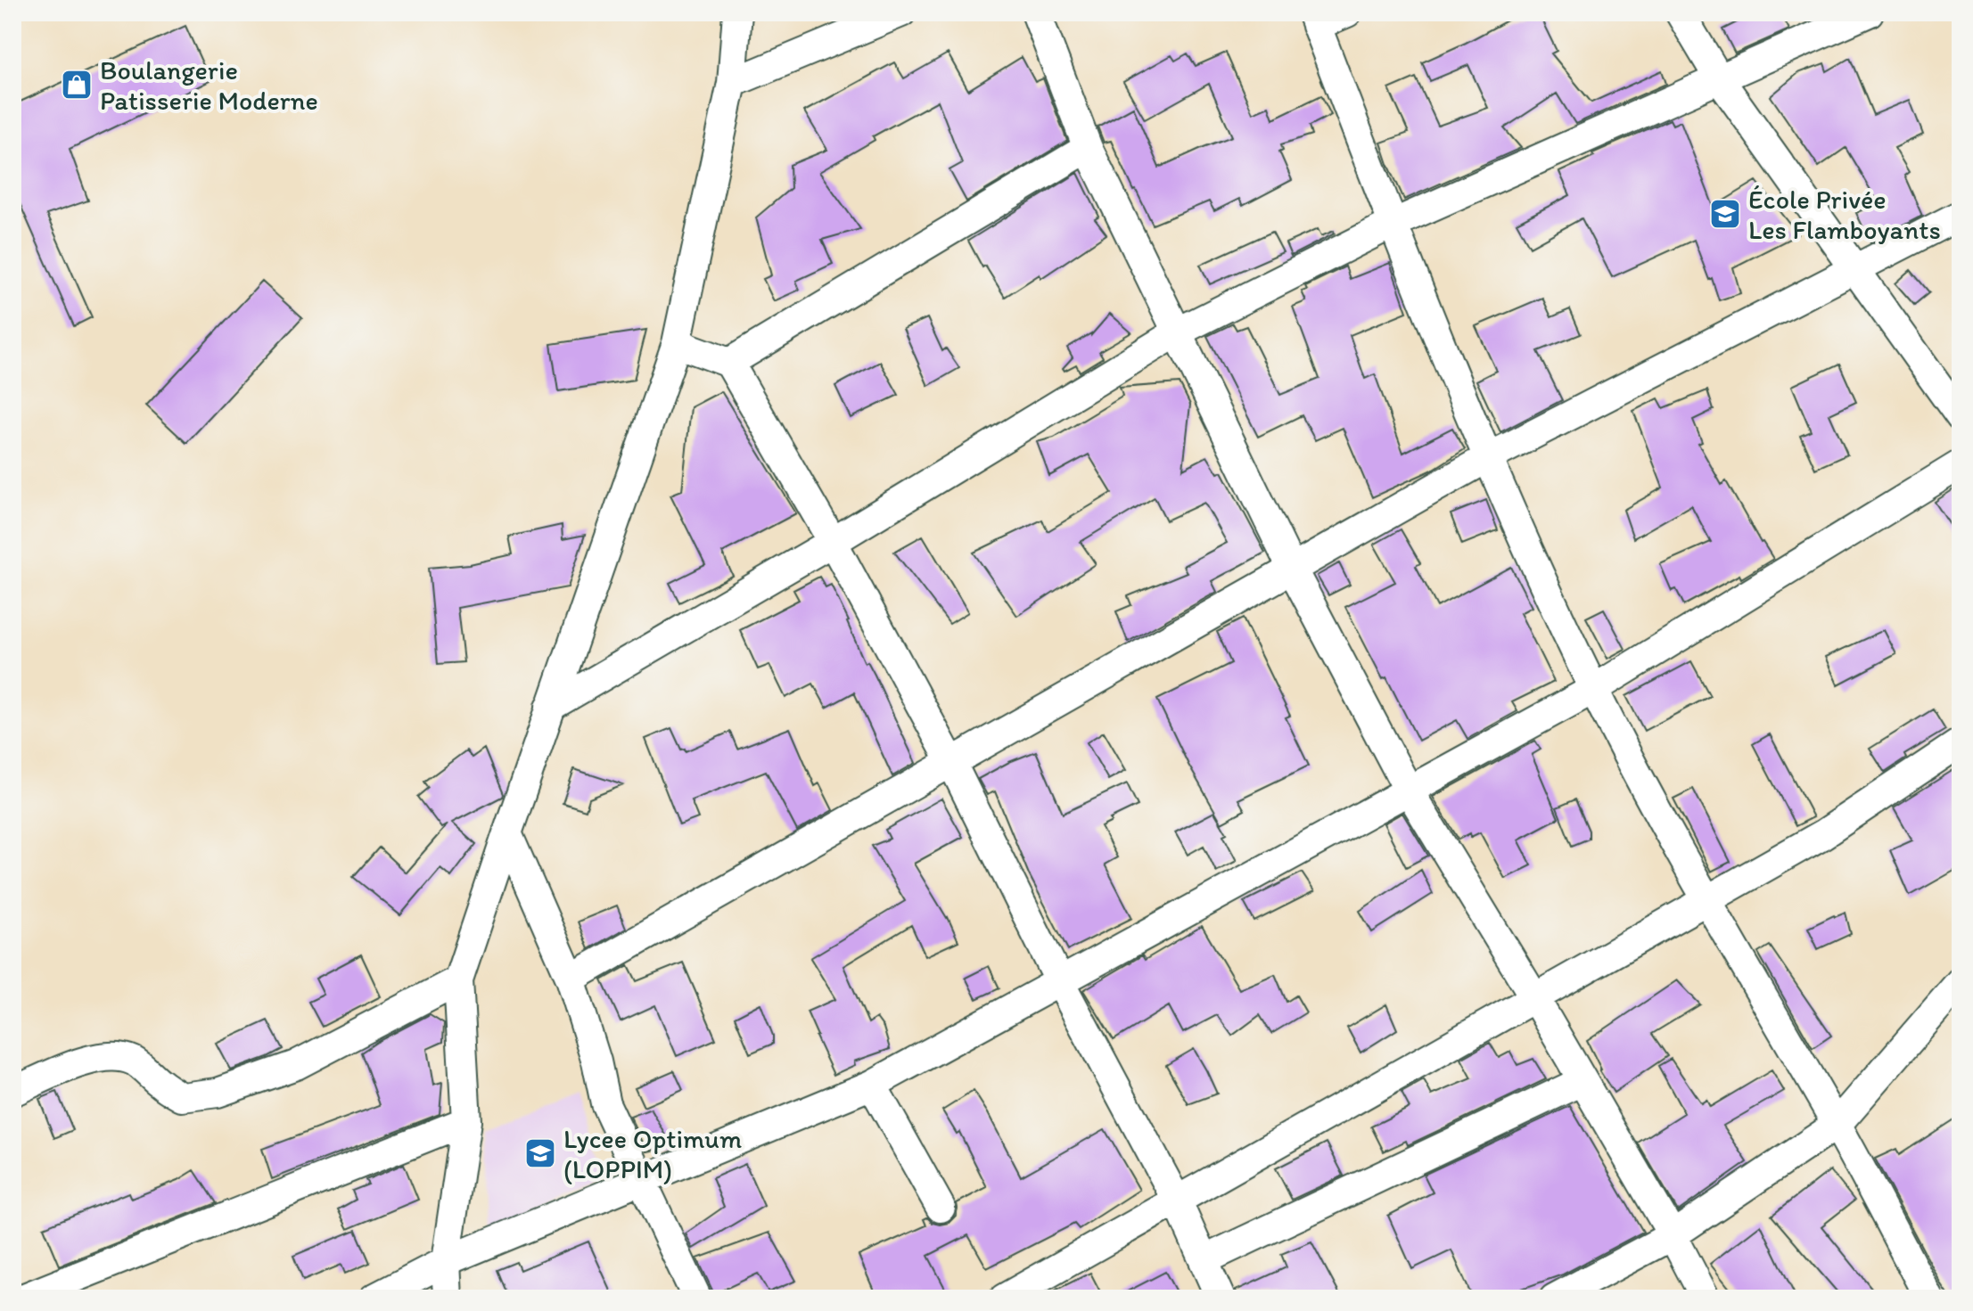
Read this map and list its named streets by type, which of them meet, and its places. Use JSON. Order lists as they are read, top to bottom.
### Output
{
  "places": {
    "shop": ["Boulangerie Patisserie Moderne"],
    "school or university": ["École Privée Les Flamboyants", "Lycee Optimum (LOPPIM)"]
  }
}
